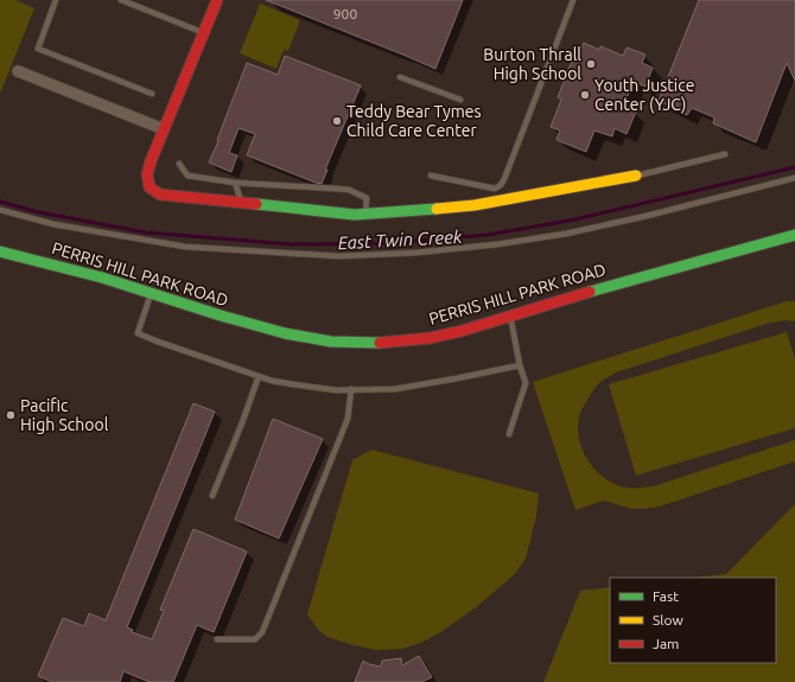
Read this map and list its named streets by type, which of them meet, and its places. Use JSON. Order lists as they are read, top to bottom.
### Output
{
  "streets": {
    "street": ["PERRIS HILL PARK ROAD"]
  },
  "water": ["East Twin Creek"],
  "places": [
    "Burton Thrall High School",
    "Youth Justice Center (YJC)",
    "Teddy Bear Tymes Child Care Center",
    "Pacific High School"
  ],
  "house_numbers": ["900"],
  "legend": ["Fast", "Slow", "Jam"]
}
